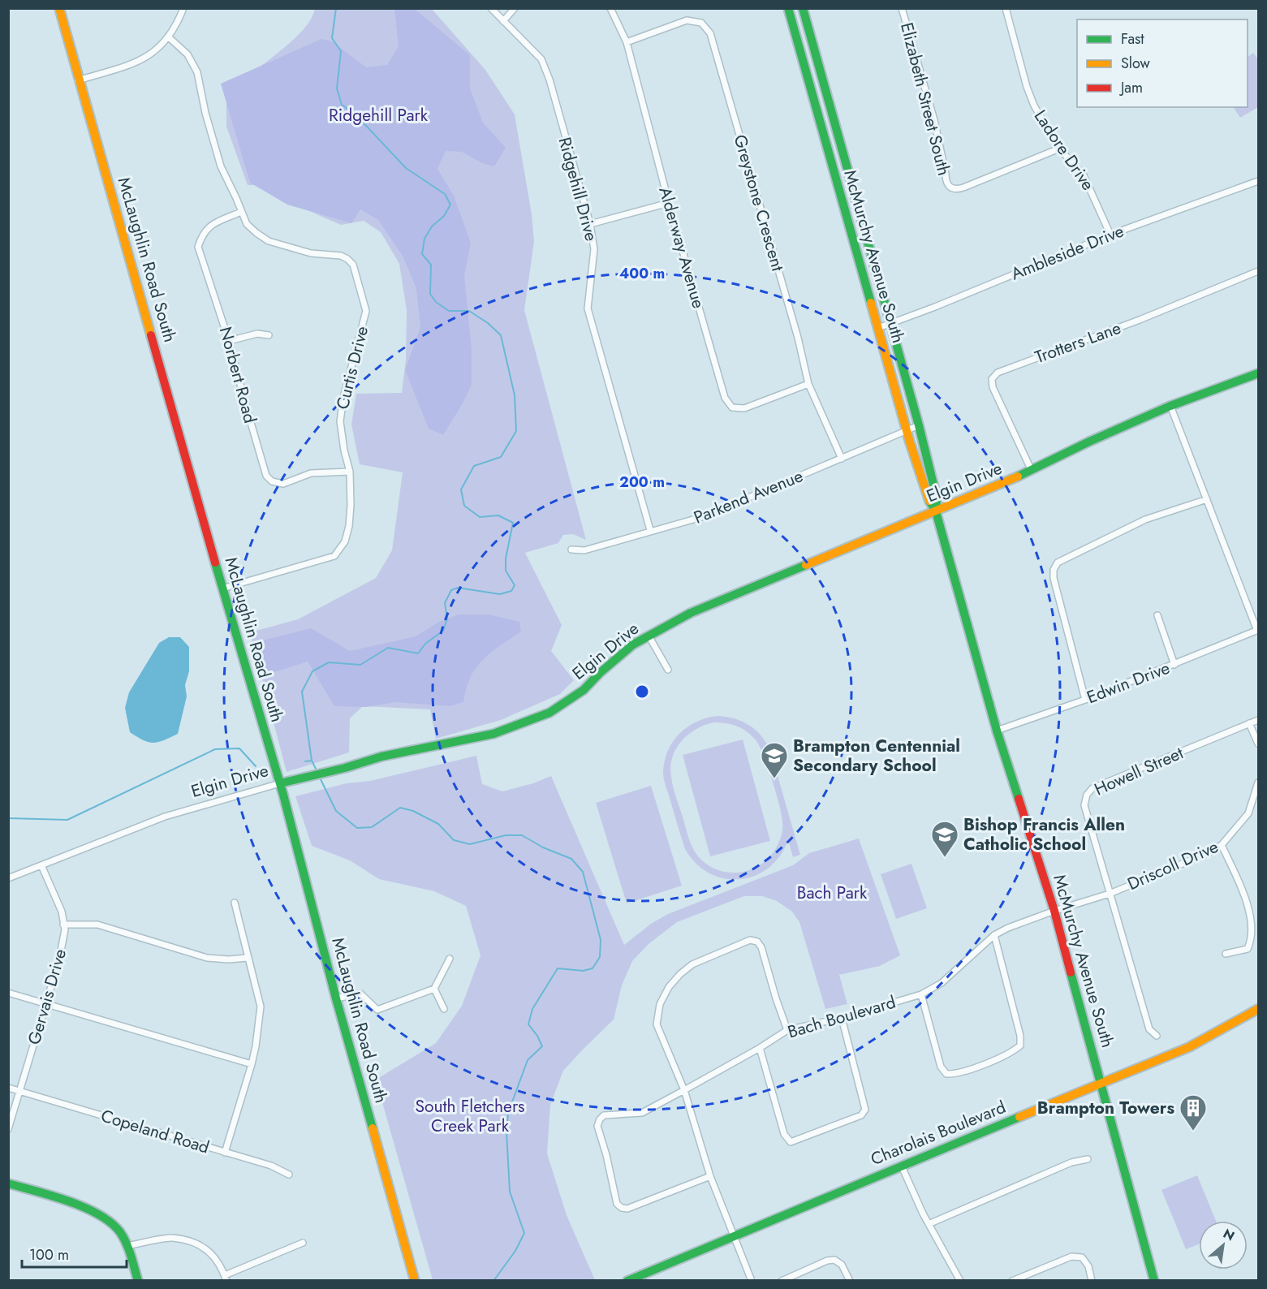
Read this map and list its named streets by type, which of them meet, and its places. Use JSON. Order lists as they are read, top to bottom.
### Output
{
  "streets": {
    "street": [
      "Elizabeth Street South",
      "Ladore Drive",
      "Ridgehill Drive",
      "Greystone Crescent",
      "Alderway Avenue",
      "Ambleside Drive",
      "McMurchy Avenue South",
      "McLaughlin Road South",
      "Trotters Lane",
      "Curtis Drive",
      "Norbert Road",
      "Elgin Drive",
      "Parkend Avenue",
      "Edwin Drive",
      "Howell Street",
      "Driscoll Drive",
      "Gervais Drive",
      "Bach Boulevard",
      "Copeland Road",
      "Charolais Boulevard"
    ]
  },
  "crossings": [
    ["Elizabeth Street South", "Ladore Drive"],
    ["Ladore Drive", "Ambleside Drive"],
    ["Ridgehill Drive", "Parkend Avenue"],
    ["Greystone Crescent", "Alderway Avenue"],
    ["Greystone Crescent", "Parkend Avenue"],
    ["Ambleside Drive", "McMurchy Avenue South"],
    ["McMurchy Avenue South", "Elgin Drive"],
    ["McMurchy Avenue South", "Parkend Avenue"],
    ["McMurchy Avenue South", "Edwin Drive"],
    ["McMurchy Avenue South", "Driscoll Drive"],
    ["McMurchy Avenue South", "Bach Boulevard"],
    ["McMurchy Avenue South", "Charolais Boulevard"],
    ["McLaughlin Road South", "Curtis Drive"],
    ["McLaughlin Road South", "Elgin Drive"],
    ["Trotters Lane", "Elgin Drive"],
    ["Curtis Drive", "Norbert Road"],
    ["Elgin Drive", "Gervais Drive"],
    ["Howell Street", "Driscoll Drive"],
    ["Driscoll Drive", "Bach Boulevard"],
    ["Gervais Drive", "Copeland Road"]
  ],
  "parks": ["Ridgehill Park", "Bach Park", "South Fletchers Creek Park"],
  "places": {
    "school or university": ["Brampton Centennial Secondary School", "Bishop Francis Allen Catholic School"],
    "building": ["Brampton Towers"]
  },
  "legend": ["Fast", "Slow", "Jam"],
  "scale_bar": "100 m",
  "north": "top right",
  "rings": ["400 m", "200 m"]
}
